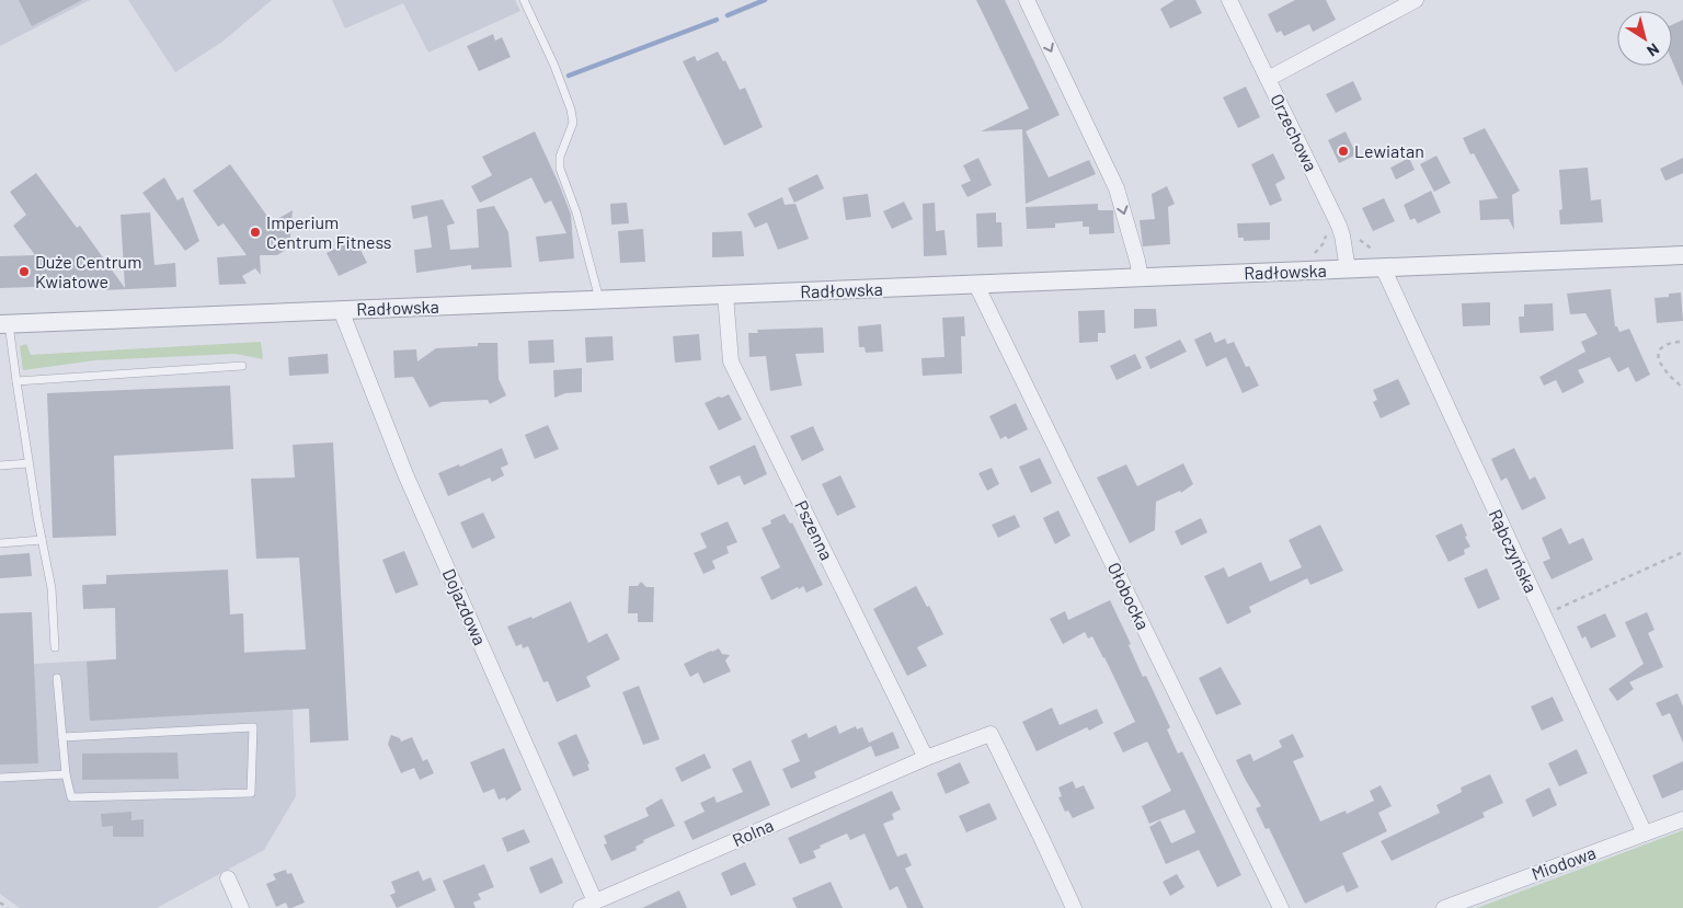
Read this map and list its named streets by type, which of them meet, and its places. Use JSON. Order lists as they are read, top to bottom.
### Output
{
  "streets": {
    "street": [
      "Orzechowa",
      "Radłowska",
      "Pszenna",
      "Rąbczyńska",
      "Ołobocka",
      "Dojazdowa",
      "Rolna",
      "Miodowa"
    ]
  },
  "crossings": [
    ["Orzechowa", "Radłowska"],
    ["Radłowska", "Pszenna"],
    ["Radłowska", "Rąbczyńska"],
    ["Radłowska", "Ołobocka"],
    ["Radłowska", "Dojazdowa"],
    ["Pszenna", "Rolna"],
    ["Rąbczyńska", "Miodowa"],
    ["Dojazdowa", "Rolna"]
  ],
  "places": ["Lewiatan", "Imperium Centrum Fitness", "Duże Centrum Kwiatowe"],
  "north": "bottom right"
}
